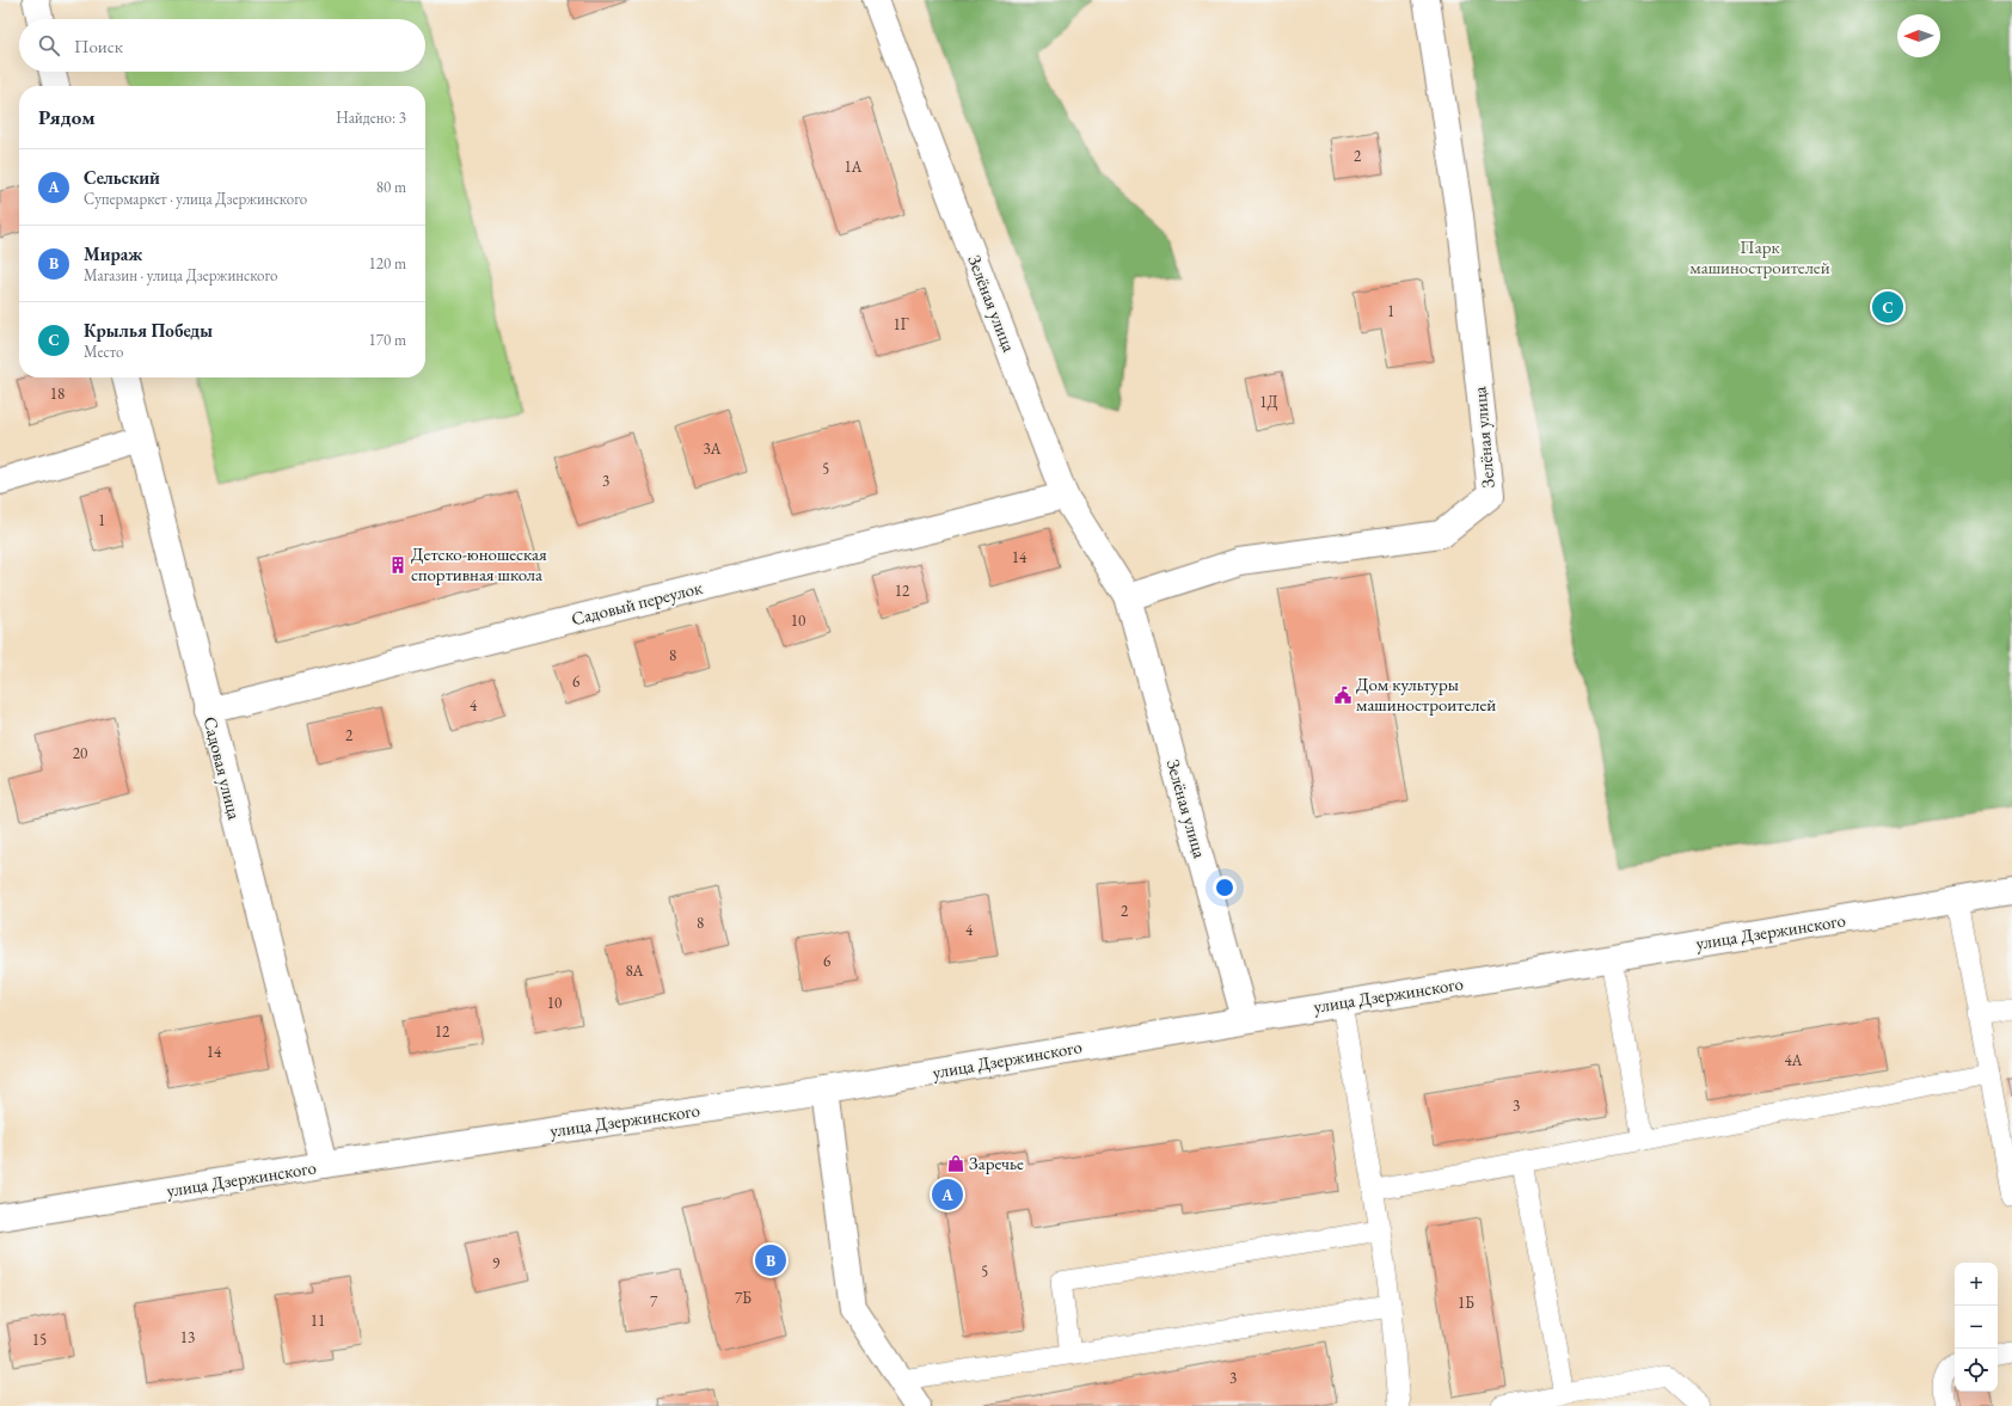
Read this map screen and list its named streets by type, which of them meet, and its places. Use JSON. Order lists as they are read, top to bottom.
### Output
{
  "streets": {
    "street": [
      "Зелёная улица",
      "Садовый переулок",
      "Садовая улица",
      "улица Дзержинского"
    ]
  },
  "crossings": [
    ["Зелёная улица", "Садовый переулок"],
    ["Зелёная улица", "улица Дзержинского"],
    ["Садовый переулок", "Садовая улица"],
    ["Садовая улица", "улица Дзержинского"]
  ],
  "parks": ["Парк машиностроителей"],
  "places": {
    "building": ["Детско-юношеская спортивная школа"],
    "public building": ["Дом культуры машиностроителей"],
    "shop": ["Заречье"]
  },
  "house_numbers": [
    "2",
    "1А",
    "1",
    "1Г",
    "18",
    "1Д",
    "3А",
    "5",
    "3",
    "1",
    "14",
    "12",
    "10",
    "8",
    "6",
    "4",
    "2",
    "20",
    "2",
    "8",
    "4",
    "6",
    "8А",
    "10",
    "12",
    "14",
    "4А",
    "3",
    "9",
    "5",
    "7Б",
    "7",
    "1Б",
    "11",
    "13",
    "15",
    "3"
  ],
  "north": "left",
  "page": {
    "search": "Поиск",
    "heading": ["Рядом", "Найдено: 3"],
    "list": [
      {
        "mark": "A",
        "name": "Сельский",
        "note": "Супермаркет · улица Дзержинского",
        "value": "80 m"
      },
      {
        "mark": "B",
        "name": "Мираж",
        "note": "Магазин · улица Дзержинского",
        "value": "120 m"
      },
      {
        "mark": "C",
        "name": "Крылья Победы",
        "note": "Место",
        "value": "170 m"
      }
    ],
    "pins": ["C", "A", "B"],
    "map_buttons": ["+", "−"]
  }
}
